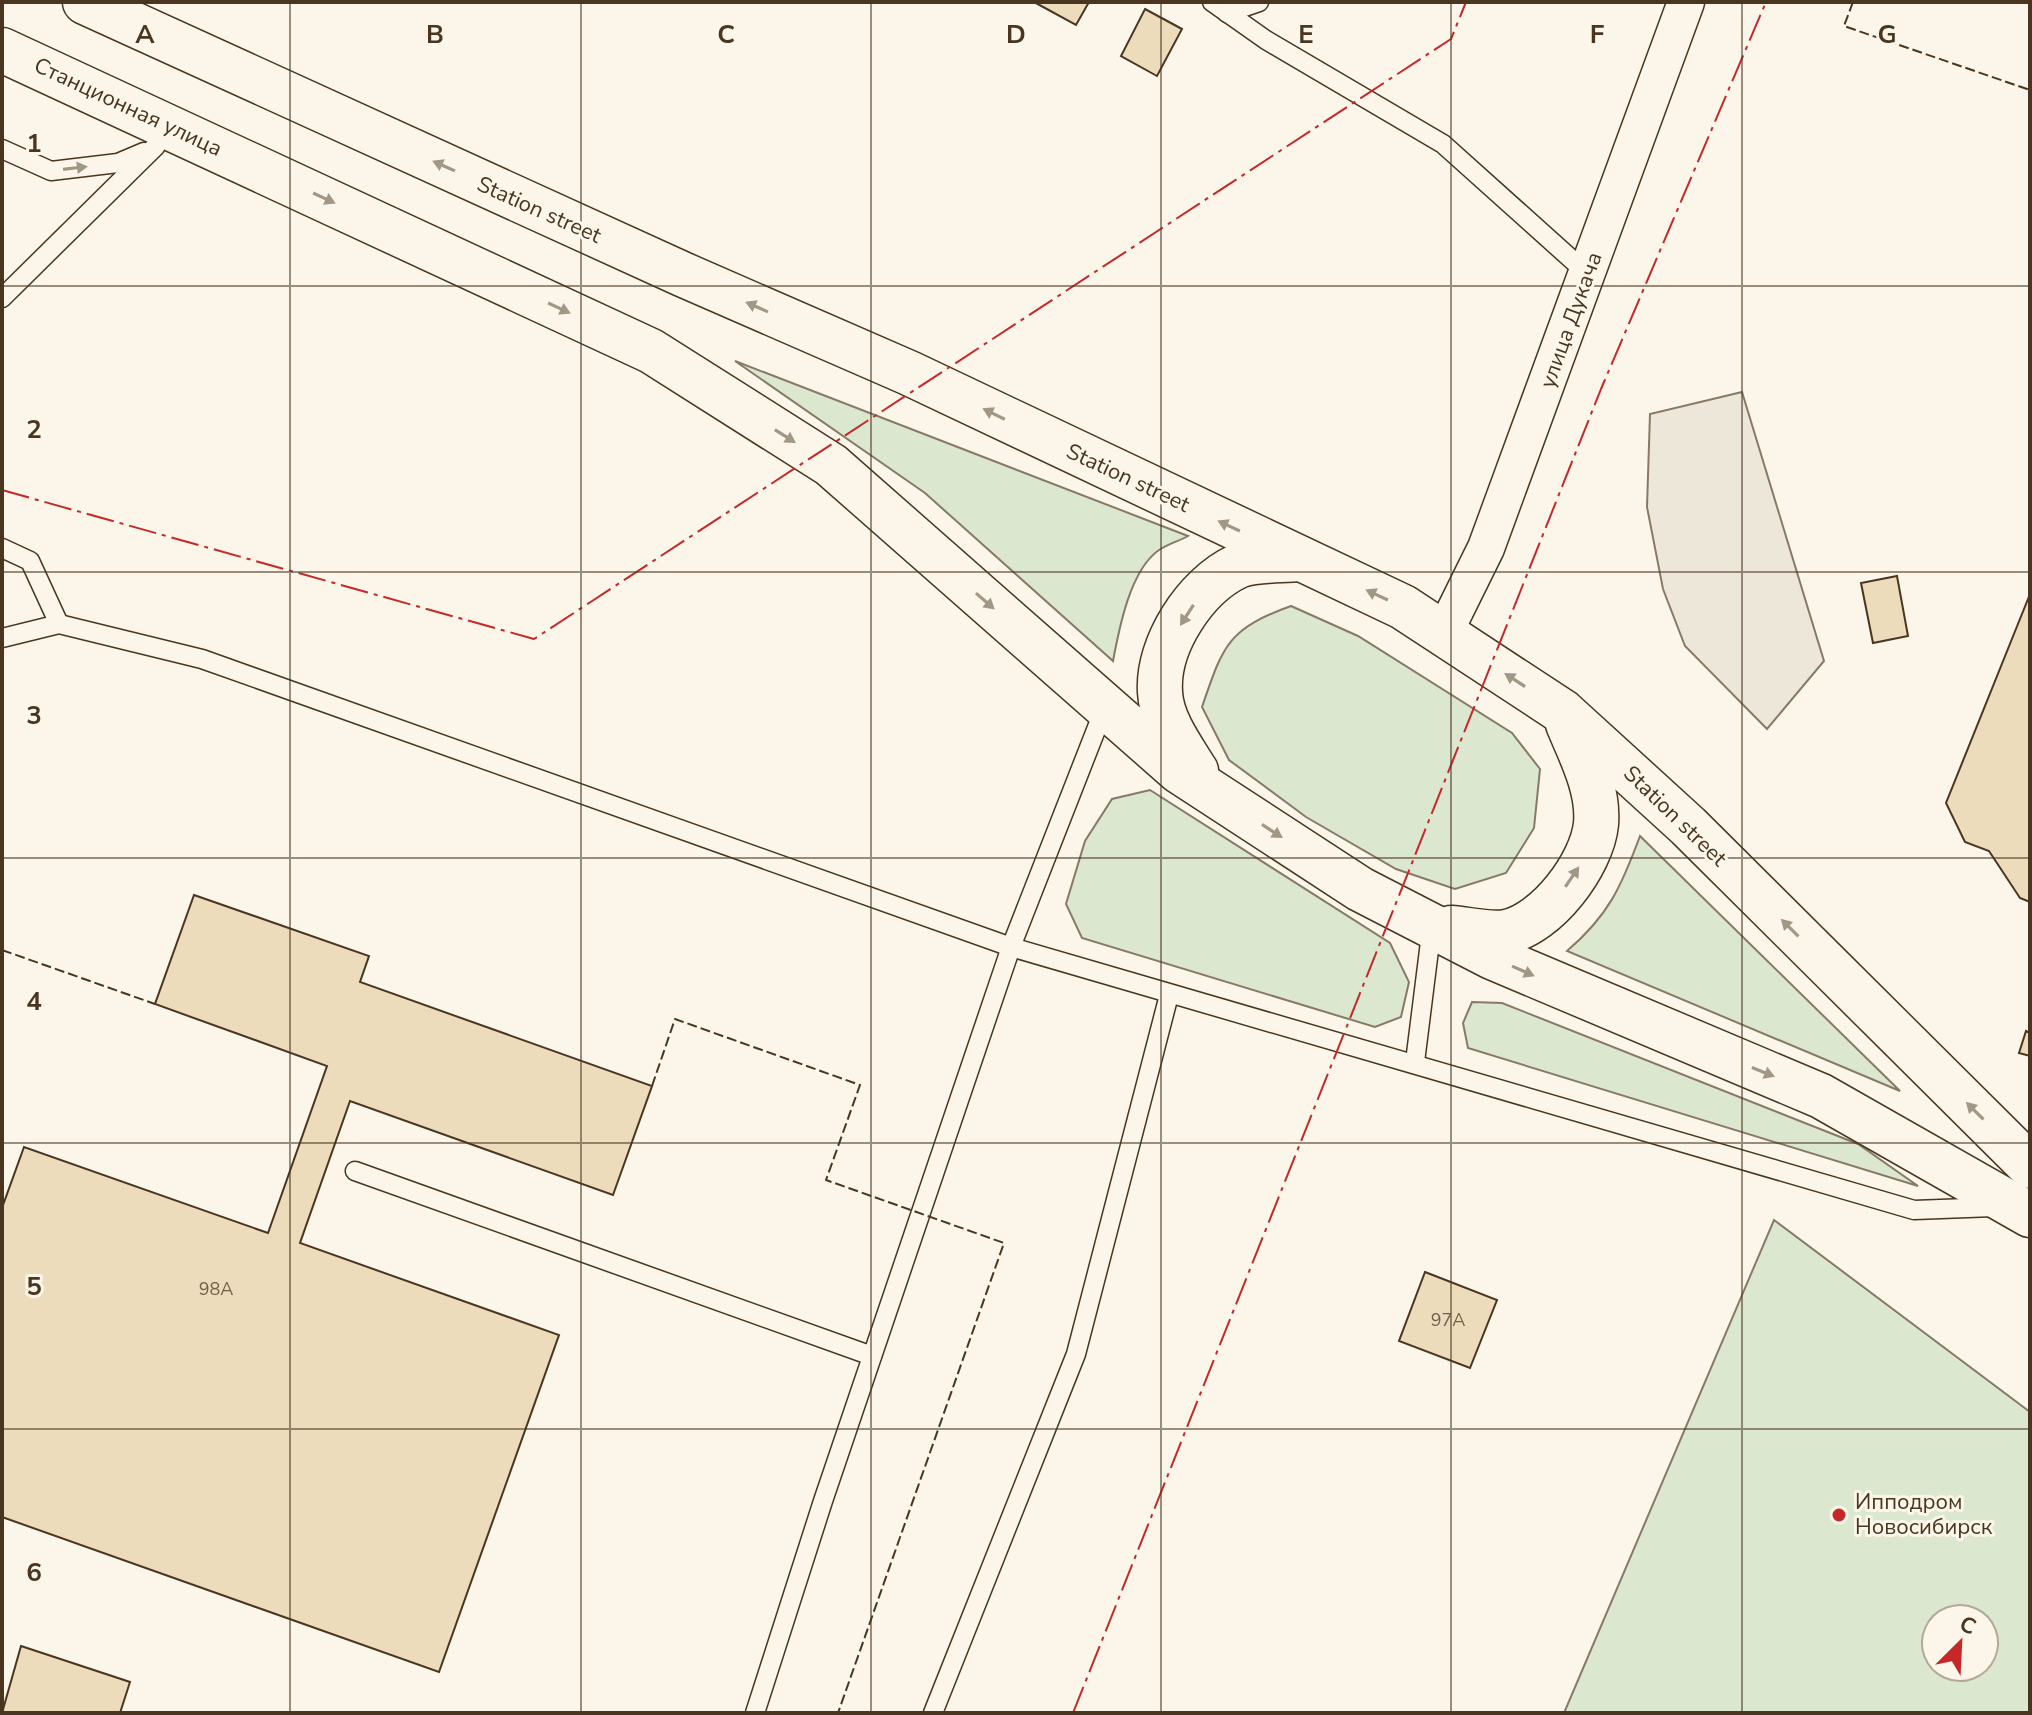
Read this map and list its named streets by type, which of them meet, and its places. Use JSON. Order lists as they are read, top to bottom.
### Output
{
  "streets": {
    "main road": ["Станционная улица", "Station street"],
    "street": ["улица Дукача"]
  },
  "crossings": [
    ["Station street", "улица Дукача"]
  ],
  "one_way": ["Станционная улица"],
  "places": ["Ипподром Новосибирск"],
  "house_numbers": ["98А", "97А"],
  "north": "top right",
  "grid": {
    "columns": [
      "A",
      "B",
      "C",
      "D",
      "E",
      "F",
      "G"
    ],
    "rows": [
      "1",
      "2",
      "3",
      "4",
      "5",
      "6"
    ]
  }
}
